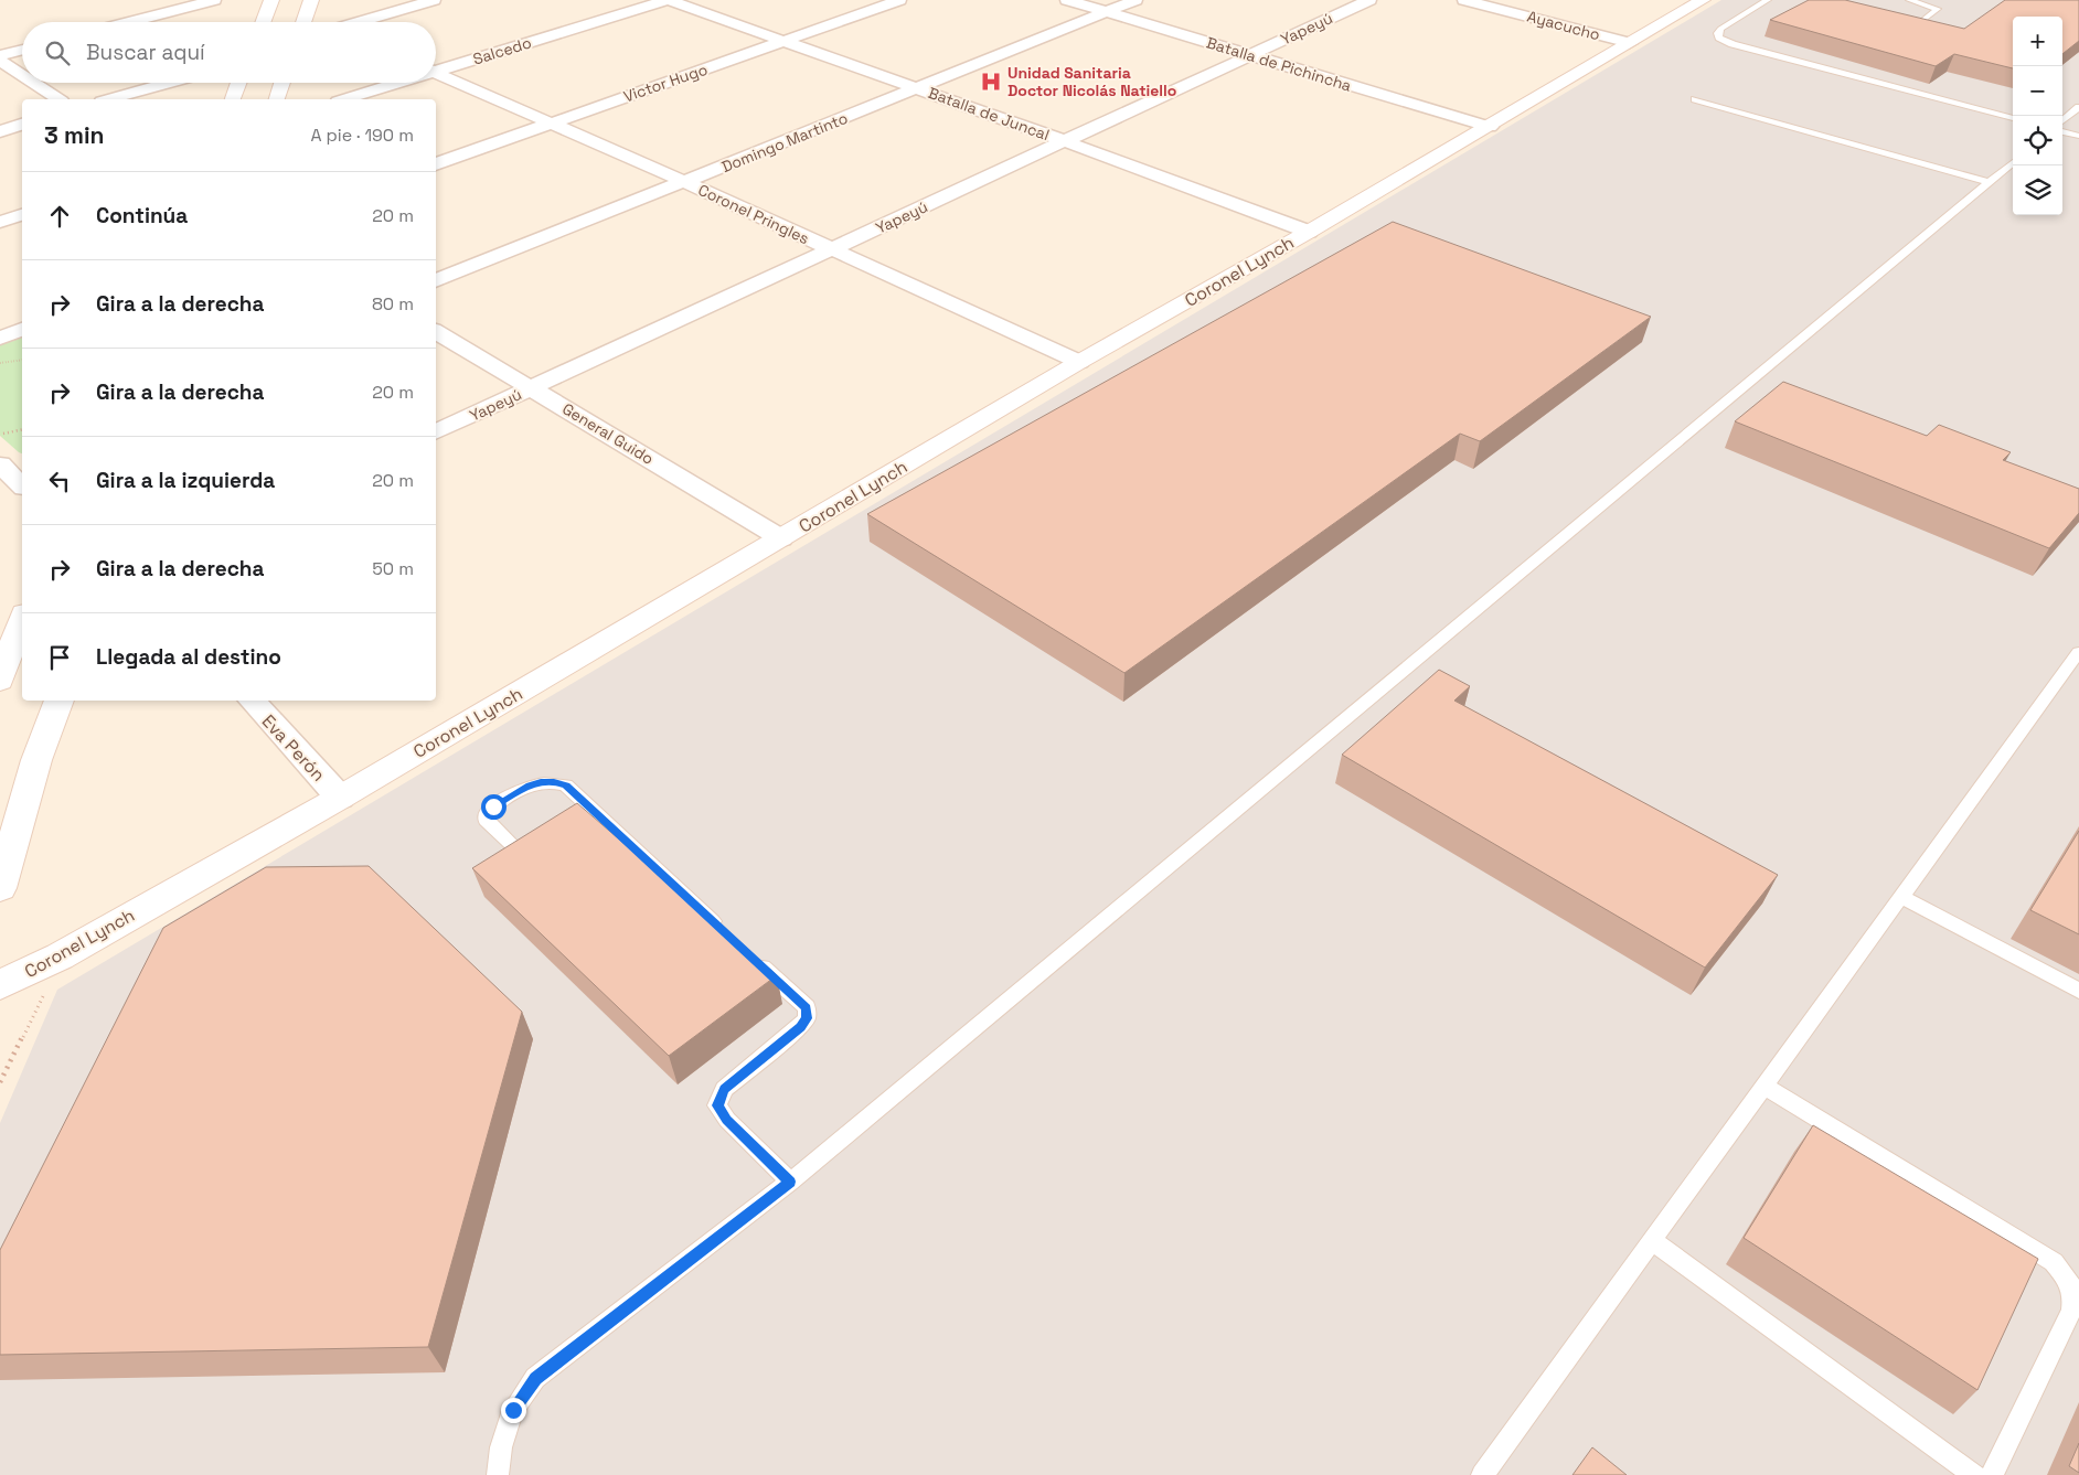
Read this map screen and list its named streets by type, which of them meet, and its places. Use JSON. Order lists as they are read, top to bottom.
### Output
{
  "streets": {
    "main road": ["Coronel Lynch"],
    "street": [
      "Ayacucho",
      "Yapeyú",
      "Salcedo",
      "Batalla de Pichincha",
      "Victor Hugo",
      "Batalla de Juncal",
      "Domingo Martinto",
      "Coronel Pringles",
      "General Guido",
      "Eva Perón"
    ]
  },
  "crossings": [
    ["Ayacucho", "Coronel Lynch"],
    ["Yapeyú", "Batalla de Pichincha"],
    ["Yapeyú", "Batalla de Juncal"],
    ["Yapeyú", "Coronel Pringles"],
    ["Yapeyú", "General Guido"],
    ["Salcedo", "Batalla de Juncal"],
    ["Batalla de Pichincha", "Domingo Martinto"],
    ["Batalla de Pichincha", "Coronel Lynch"],
    ["Victor Hugo", "Batalla de Juncal"],
    ["Victor Hugo", "Coronel Pringles"],
    ["Batalla de Juncal", "Domingo Martinto"],
    ["Batalla de Juncal", "Coronel Lynch"],
    ["Domingo Martinto", "Coronel Pringles"],
    ["Coronel Pringles", "Coronel Lynch"],
    ["Coronel Lynch", "General Guido"],
    ["Coronel Lynch", "Eva Perón"]
  ],
  "places": {
    "hospital": ["Unidad Sanitaria Doctor Nicolás Natiello"]
  },
  "page": {
    "map_buttons": ["+", "−"],
    "search": "Buscar aquí",
    "heading": ["3 min", "A pie · 190 m"],
    "list": [
      ["Continúa", "20 m"],
      ["Gira a la derecha", "80 m"],
      ["Gira a la derecha", "20 m"],
      ["Gira a la izquierda", "20 m"],
      ["Gira a la derecha", "50 m"],
      "Llegada al destino"
    ]
  }
}
